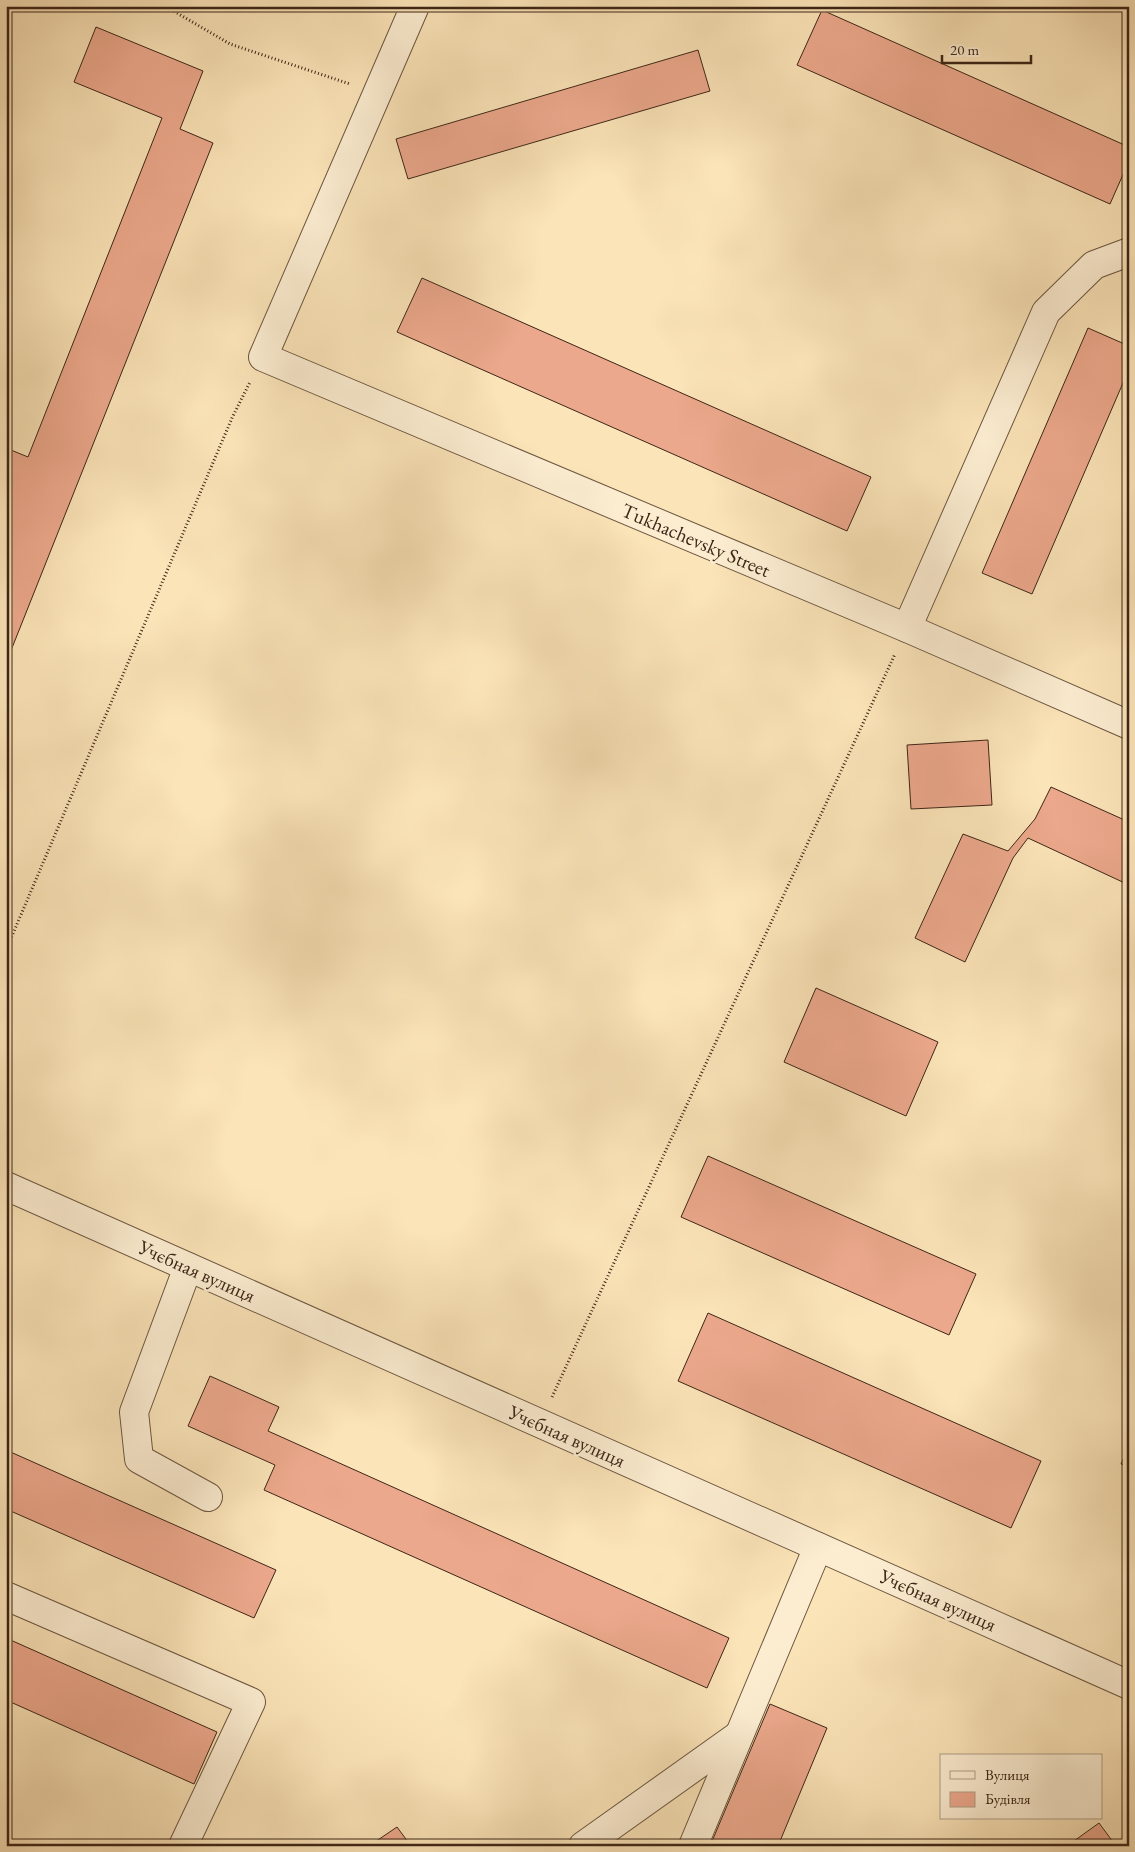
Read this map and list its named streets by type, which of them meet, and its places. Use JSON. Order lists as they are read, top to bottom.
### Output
{
  "streets": {
    "street": ["Tukhachevsky Street", "Учєбная вулиця"]
  },
  "legend": ["Вулиця", "Будівля"],
  "scale_bar": "20 m"
}
